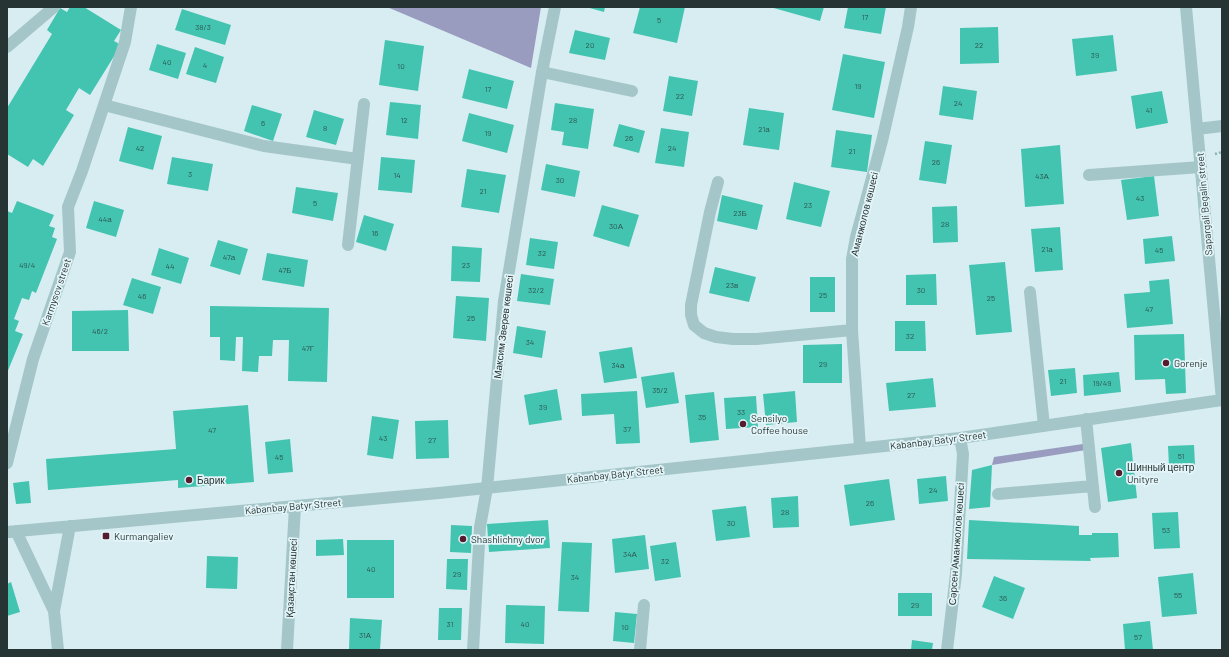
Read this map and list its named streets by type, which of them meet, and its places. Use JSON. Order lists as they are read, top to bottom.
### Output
{
  "streets": {
    "street": [
      "Sapargali Begalin street",
      "Аманжолов көшесі",
      "Karmysov street",
      "Максим Зверев көшесі",
      "Kabanbay Batyr Street",
      "Сәрсен Аманжолов көшесі",
      "Қазақстан көшесі"
    ]
  },
  "crossings": [
    ["Sapargali Begalin street", "Kabanbay Batyr Street"],
    ["Аманжолов көшесі", "Kabanbay Batyr Street"],
    ["Максим Зверев көшесі", "Kabanbay Batyr Street"],
    ["Kabanbay Batyr Street", "Сәрсен Аманжолов көшесі"],
    ["Kabanbay Batyr Street", "Қазақстан көшесі"]
  ],
  "places": {
    "other": [
      "Gorenje",
      "Sensilyo Coffee house",
      "Шинный центр Unityre",
      "Барик",
      "Shashlichny dvor"
    ],
    "transit": ["Kurmangaliev"]
  },
  "house_numbers": [
    "17",
    "5",
    "38/3",
    "20",
    "22",
    "39",
    "40",
    "4",
    "10",
    "19",
    "17",
    "22",
    "24",
    "41",
    "12",
    "28",
    "6",
    "8",
    "21а",
    "19",
    "26",
    "42",
    "24",
    "21",
    "26",
    "3",
    "14",
    "43А",
    "30",
    "21",
    "43",
    "5",
    "23",
    "23Б",
    "44а",
    "28",
    "30А",
    "16",
    "21а",
    "45",
    "32",
    "47а",
    "49/4",
    "23",
    "44",
    "47Б",
    "23в",
    "32/2",
    "30",
    "25",
    "46",
    "25",
    "47",
    "25",
    "46/2",
    "32",
    "34",
    "47Г",
    "29",
    "34а",
    "21",
    "19/49",
    "35/2",
    "27",
    "39",
    "33",
    "35",
    "37",
    "47",
    "43",
    "27",
    "51",
    "45",
    "24",
    "26",
    "28",
    "30",
    "53",
    "34А",
    "32",
    "40",
    "29",
    "34",
    "55",
    "36",
    "29",
    "31",
    "40",
    "10",
    "31А",
    "57"
  ]
}
